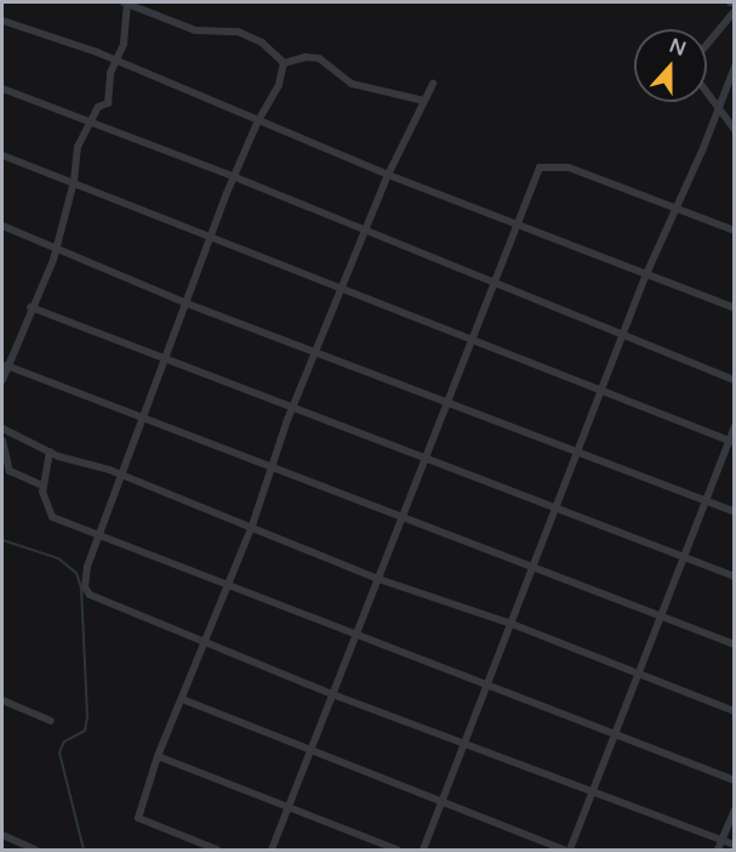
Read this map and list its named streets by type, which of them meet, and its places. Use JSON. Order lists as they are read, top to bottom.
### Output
{
  "north": "top"
}
